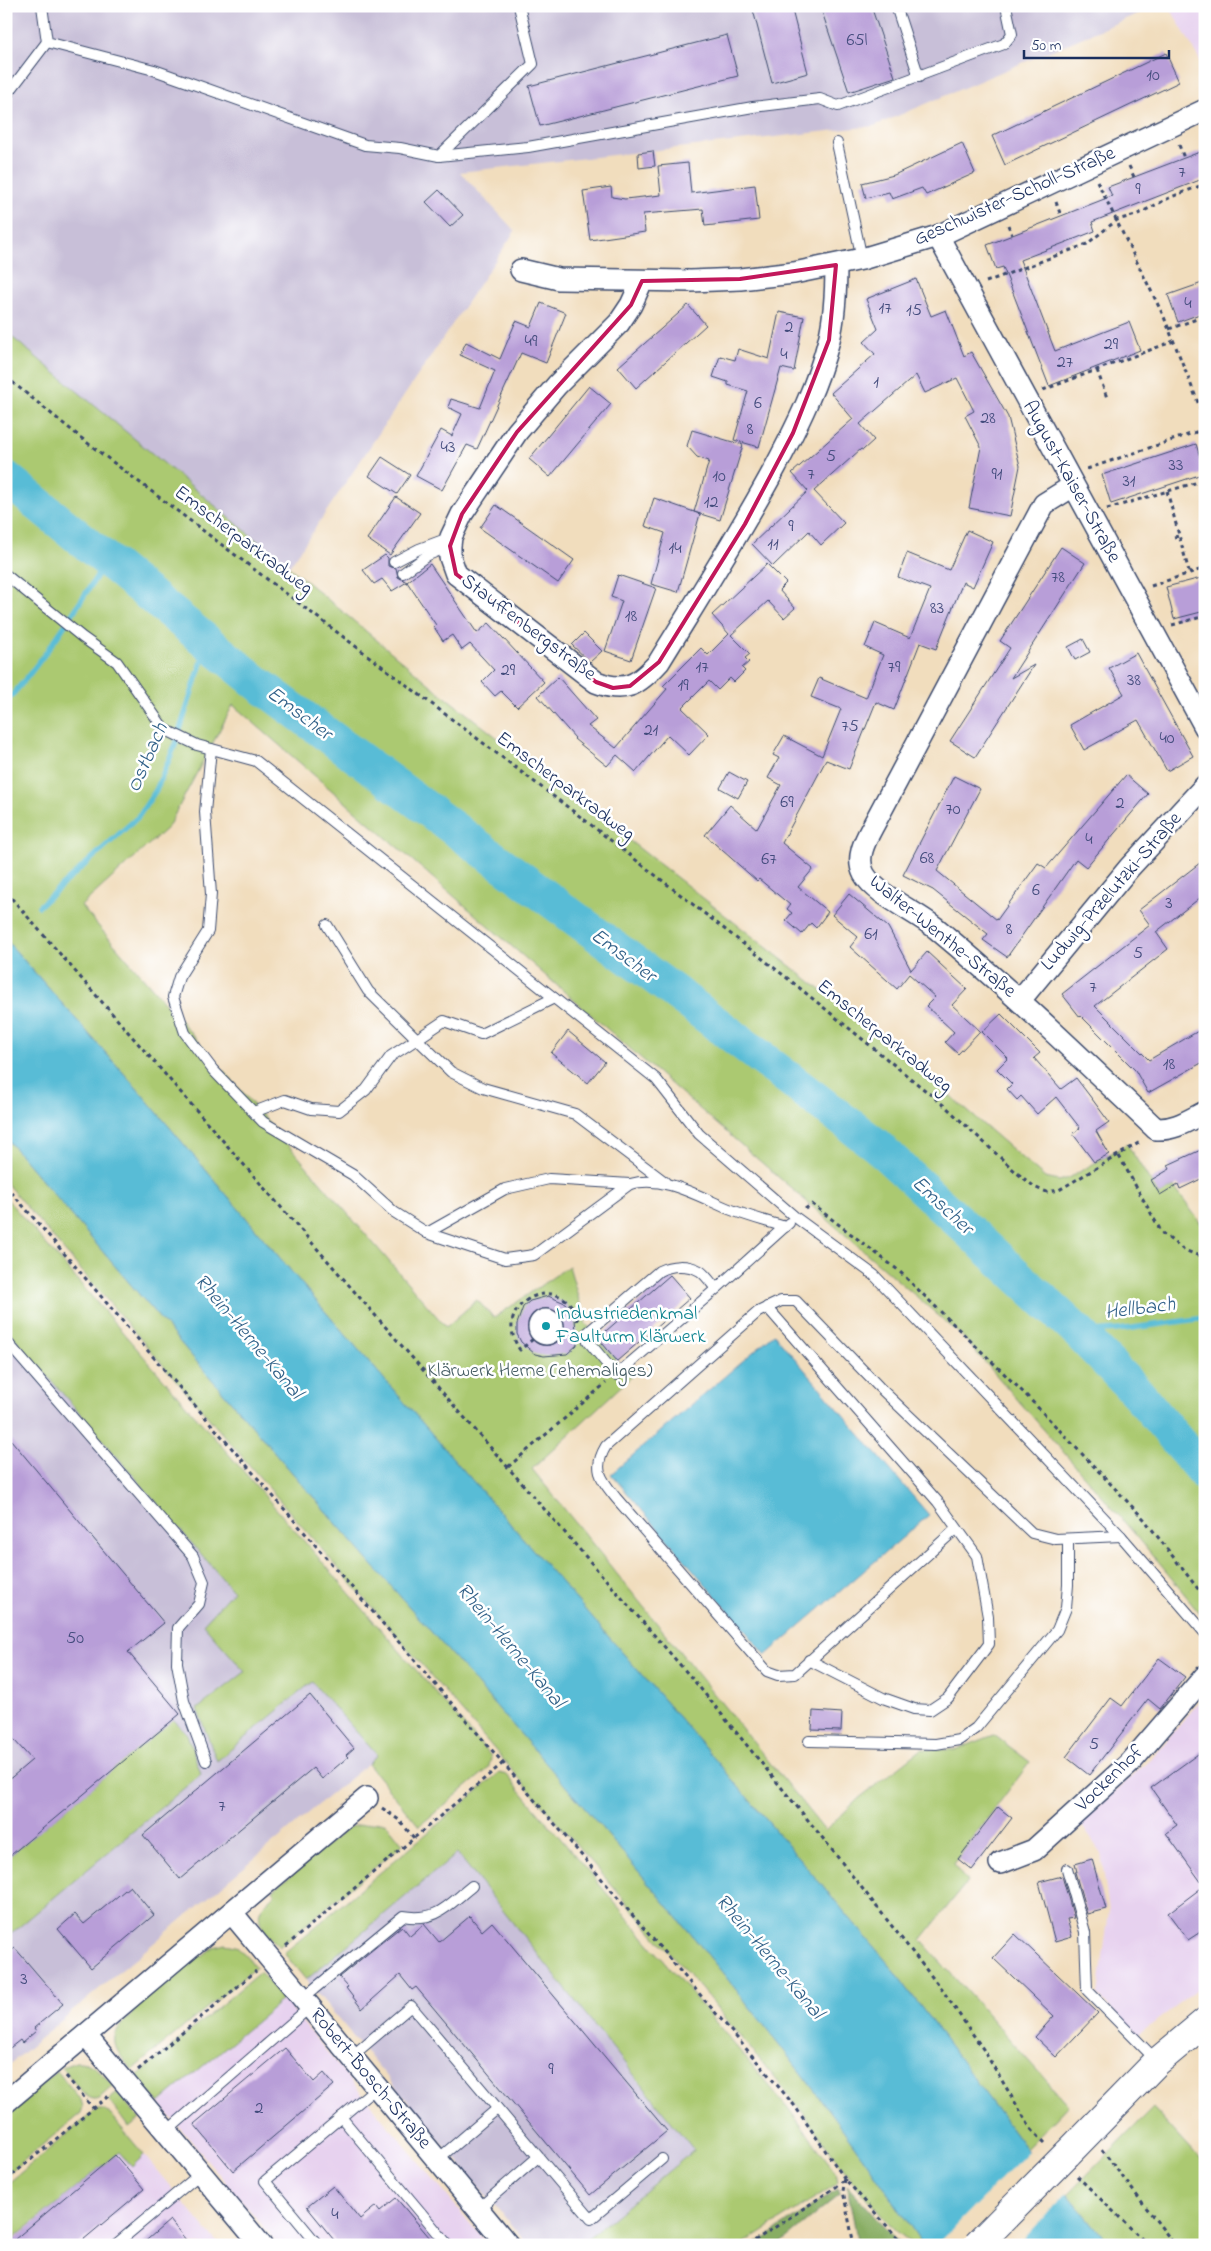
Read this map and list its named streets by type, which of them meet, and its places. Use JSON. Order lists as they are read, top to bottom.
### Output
{
  "streets": {
    "street": [
      "Geschwister-Scholl-Straße",
      "August-Kaiser-Straße",
      "Stauffenbergstraße",
      "Ludwig-Przelutzki-Straße",
      "Walter-Wenthe-Straße",
      "Vockenhof",
      "Robert-Bosch-Straße"
    ],
    "path": ["Emscherparkradweg"]
  },
  "crossings": [
    ["Geschwister-Scholl-Straße", "August-Kaiser-Straße"],
    ["Geschwister-Scholl-Straße", "Stauffenbergstraße"],
    ["August-Kaiser-Straße", "Walter-Wenthe-Straße"],
    ["Emscherparkradweg", "Walter-Wenthe-Straße"],
    ["Ludwig-Przelutzki-Straße", "Walter-Wenthe-Straße"]
  ],
  "water": [
    "Emscher",
    "Ostbach",
    "Hellbach",
    "Rhein-Herne-Kanal"
  ],
  "parks": ["Klärwerk Herne (ehemaliges)"],
  "places": ["Industriedenkmal Faulturm Klärwerk"],
  "house_numbers": [
    "65l",
    "10",
    "7",
    "9",
    "4",
    "17",
    "15",
    "2",
    "49",
    "29",
    "4",
    "27",
    "1",
    "6",
    "28",
    "8",
    "43",
    "5",
    "33",
    "7",
    "91",
    "10",
    "31",
    "12",
    "9",
    "11",
    "14",
    "78",
    "83",
    "18",
    "17",
    "79",
    "29",
    "38",
    "19",
    "75",
    "21",
    "40",
    "69",
    "2",
    "70",
    "4",
    "68",
    "67",
    "6",
    "3",
    "8",
    "61",
    "5",
    "7",
    "18",
    "50",
    "5",
    "7",
    "3",
    "9",
    "2",
    "4"
  ],
  "scale_bar": "50 m"
}
